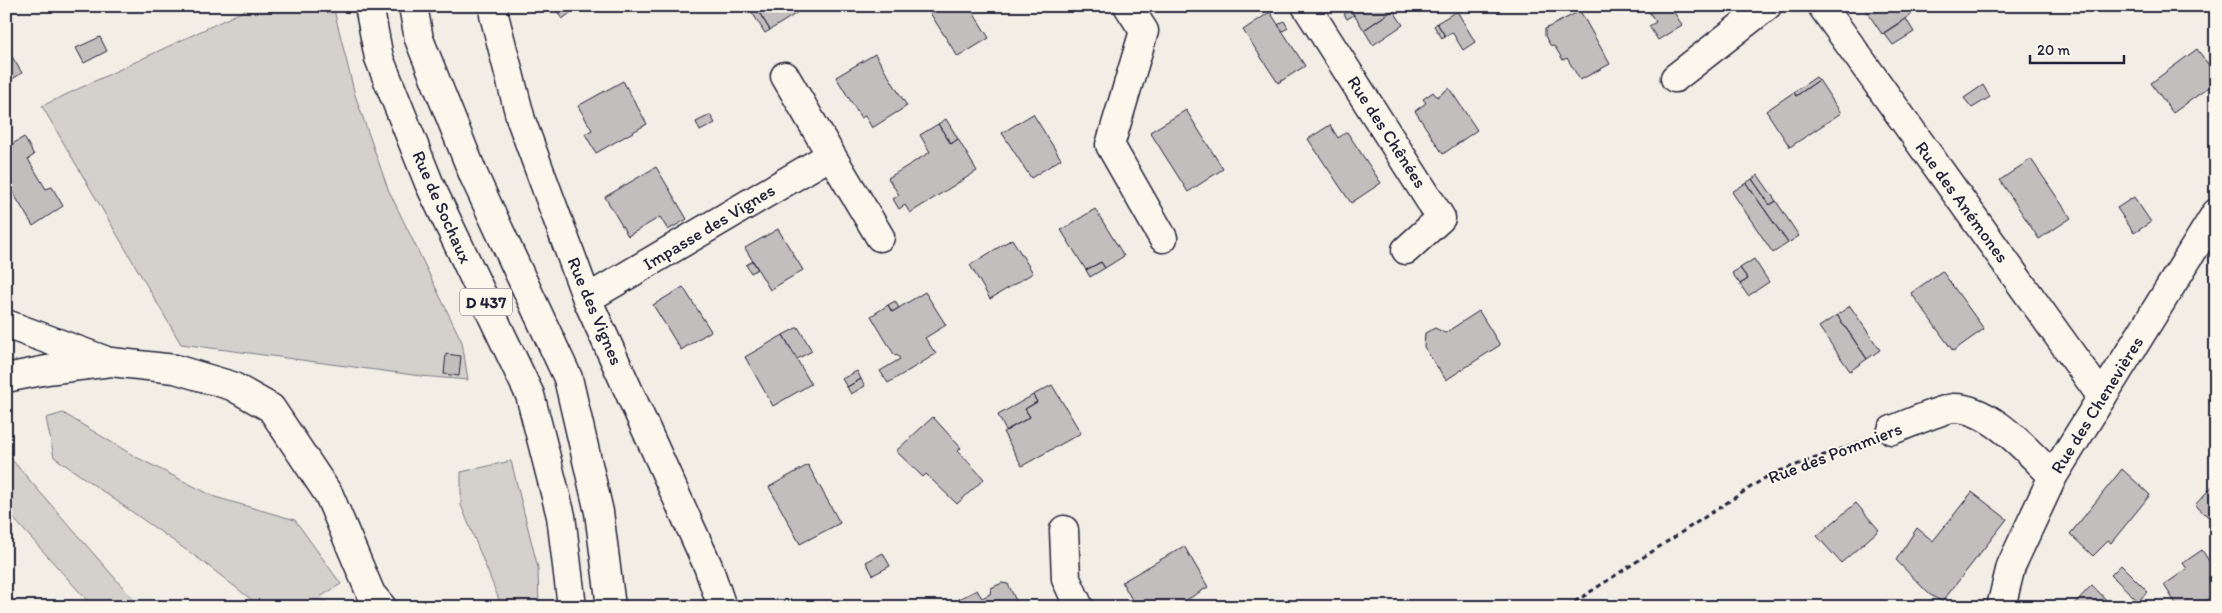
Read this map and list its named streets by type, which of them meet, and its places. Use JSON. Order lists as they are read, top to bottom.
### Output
{
  "streets": {
    "street": [
      "Rue des Chênées",
      "Rue des Anémones",
      "Rue de Sochaux",
      "Impasse des Vignes",
      "D 437",
      "Rue des Vignes",
      "Rue des Chenevières",
      "Rue des Pommiers"
    ]
  },
  "crossings": [
    ["Rue des Anémones", "Rue des Chenevières"],
    ["Impasse des Vignes", "Rue des Vignes"],
    ["Rue des Chenevières", "Rue des Pommiers"]
  ],
  "scale_bar": "20 m"
}
